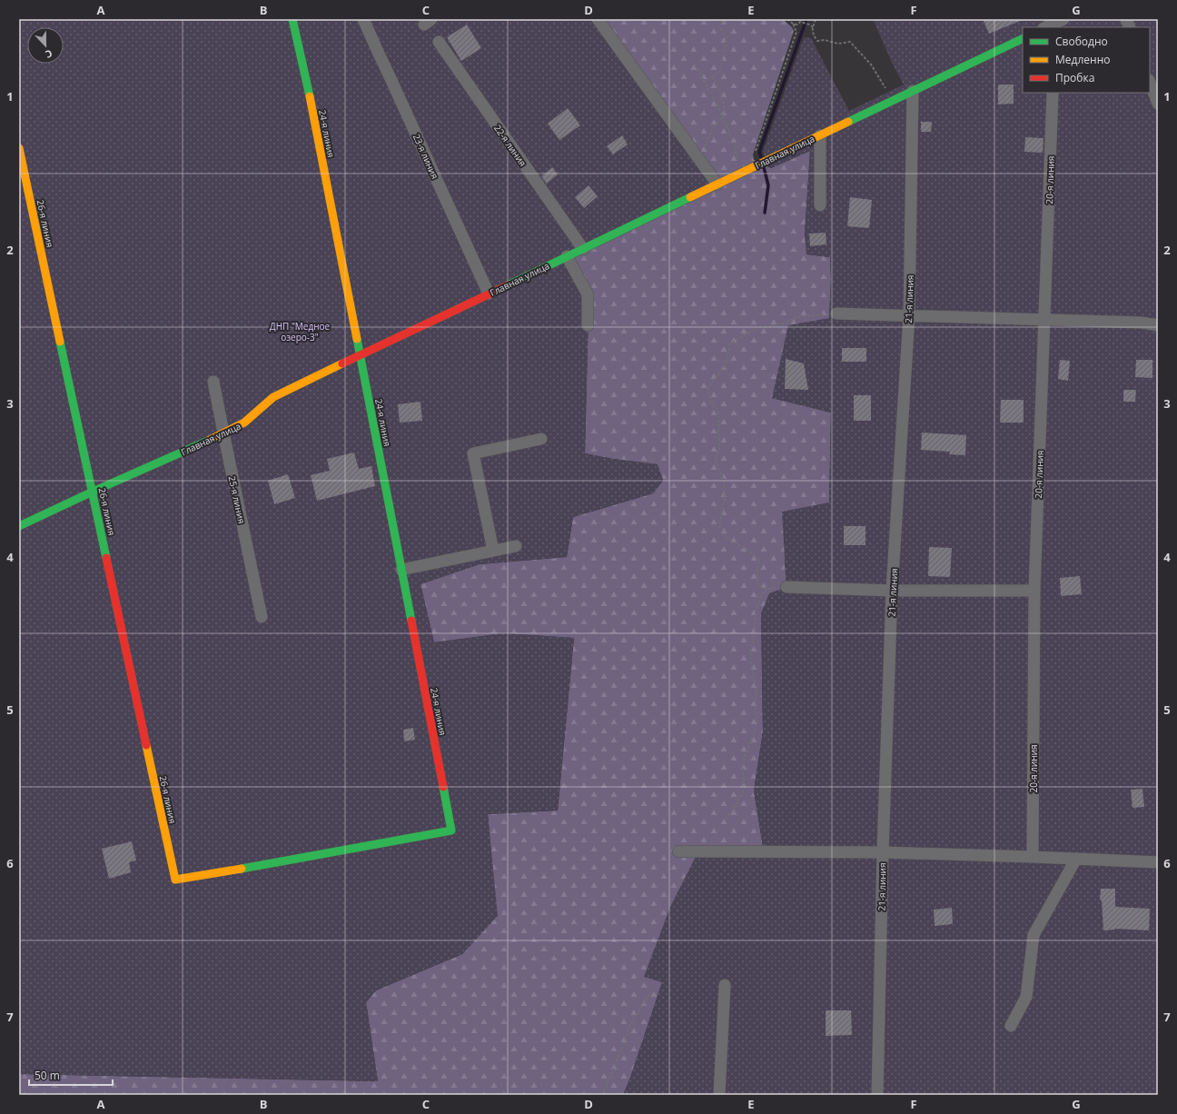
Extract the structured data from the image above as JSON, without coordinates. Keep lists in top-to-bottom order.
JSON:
{
  "streets": {
    "street": [
      "24-я линия",
      "22-я линия",
      "Главная улица",
      "23-я линия",
      "20-я линия",
      "26-я линия",
      "21-я линия",
      "25-я линия"
    ]
  },
  "crossings": [
    ["24-я линия", "Главная улица"],
    ["24-я линия", "26-я линия"],
    ["22-я линия", "Главная улица"],
    ["Главная улица", "23-я линия"],
    ["Главная улица", "26-я линия"],
    ["Главная улица", "21-я линия"],
    ["Главная улица", "25-я линия"]
  ],
  "parks": ["ДНП \"Медное озеро-3\""],
  "legend": ["Свободно", "Медленно", "Пробка"],
  "scale_bar": "50 m",
  "north": "bottom",
  "grid": {
    "columns": [
      "A",
      "B",
      "C",
      "D",
      "E",
      "F",
      "G"
    ],
    "rows": [
      "1",
      "2",
      "3",
      "4",
      "5",
      "6",
      "7"
    ]
  }
}
